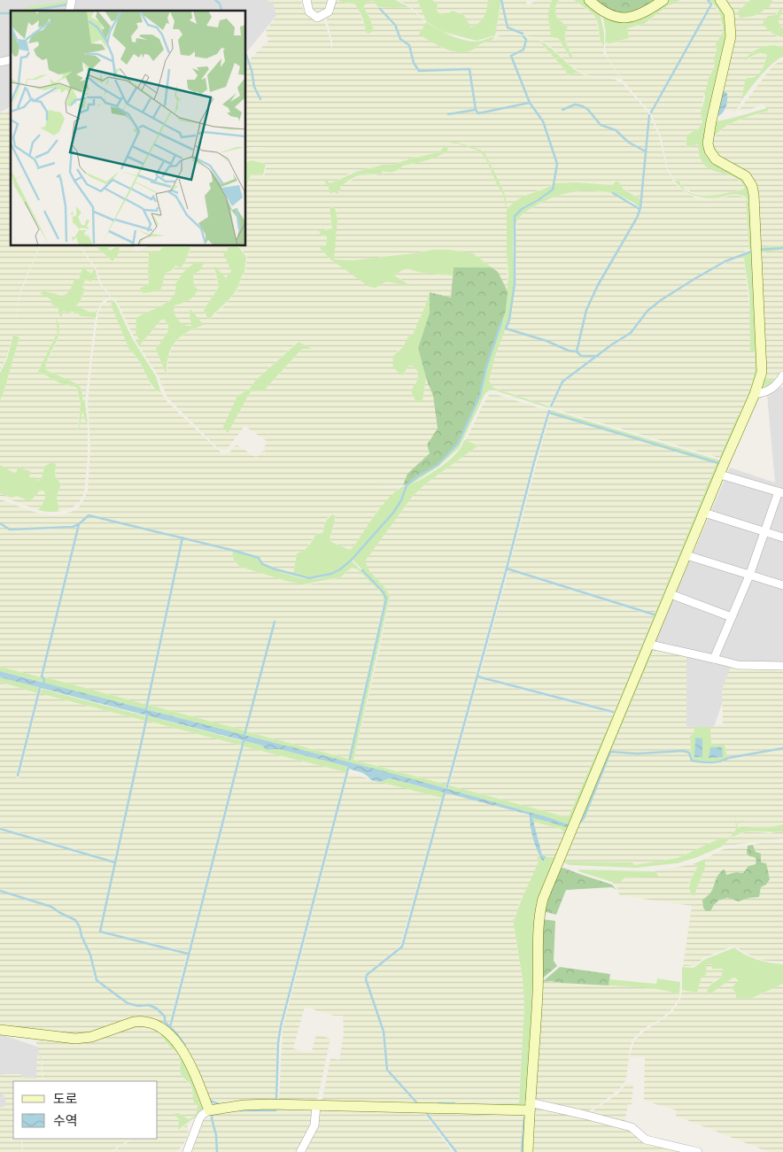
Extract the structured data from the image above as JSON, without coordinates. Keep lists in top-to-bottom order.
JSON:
{
  "legend": ["도로", "수역"]
}
